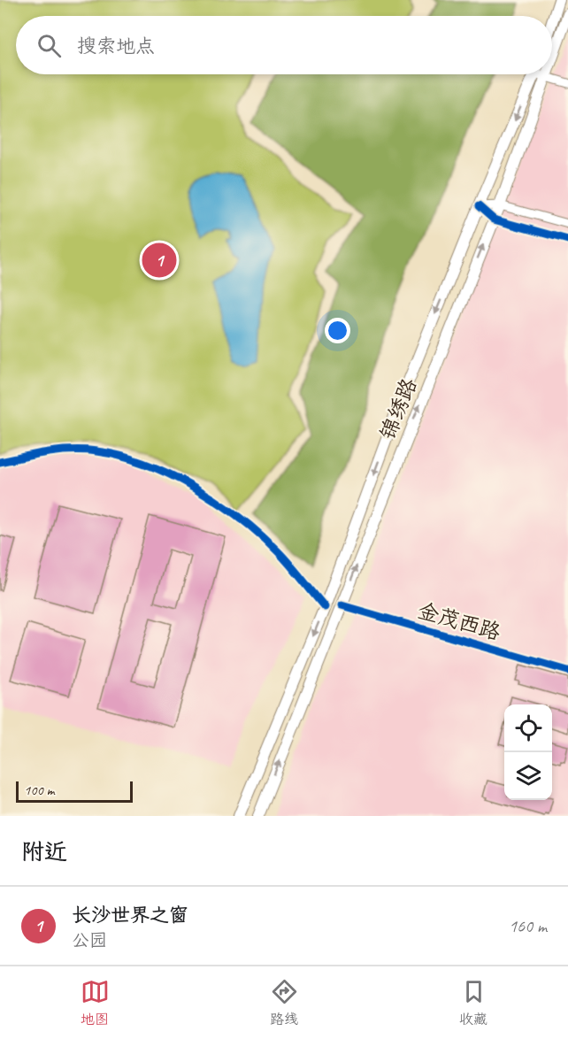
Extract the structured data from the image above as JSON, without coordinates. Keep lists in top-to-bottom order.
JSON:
{
  "streets": {
    "main road": ["锦绣路"],
    "street": ["金茂西路"]
  },
  "crossings": [
    ["锦绣路", "金茂西路"]
  ],
  "scale_bar": "100 m",
  "page": {
    "search": "搜索地点",
    "pins": "1",
    "scale": "100 m",
    "heading": "附近",
    "list": [
      {
        "mark": "1",
        "name": "长沙世界之窗",
        "note": "公园",
        "value": "160 m"
      }
    ],
    "nav": ["地图", "路线", "收藏"]
  }
}
